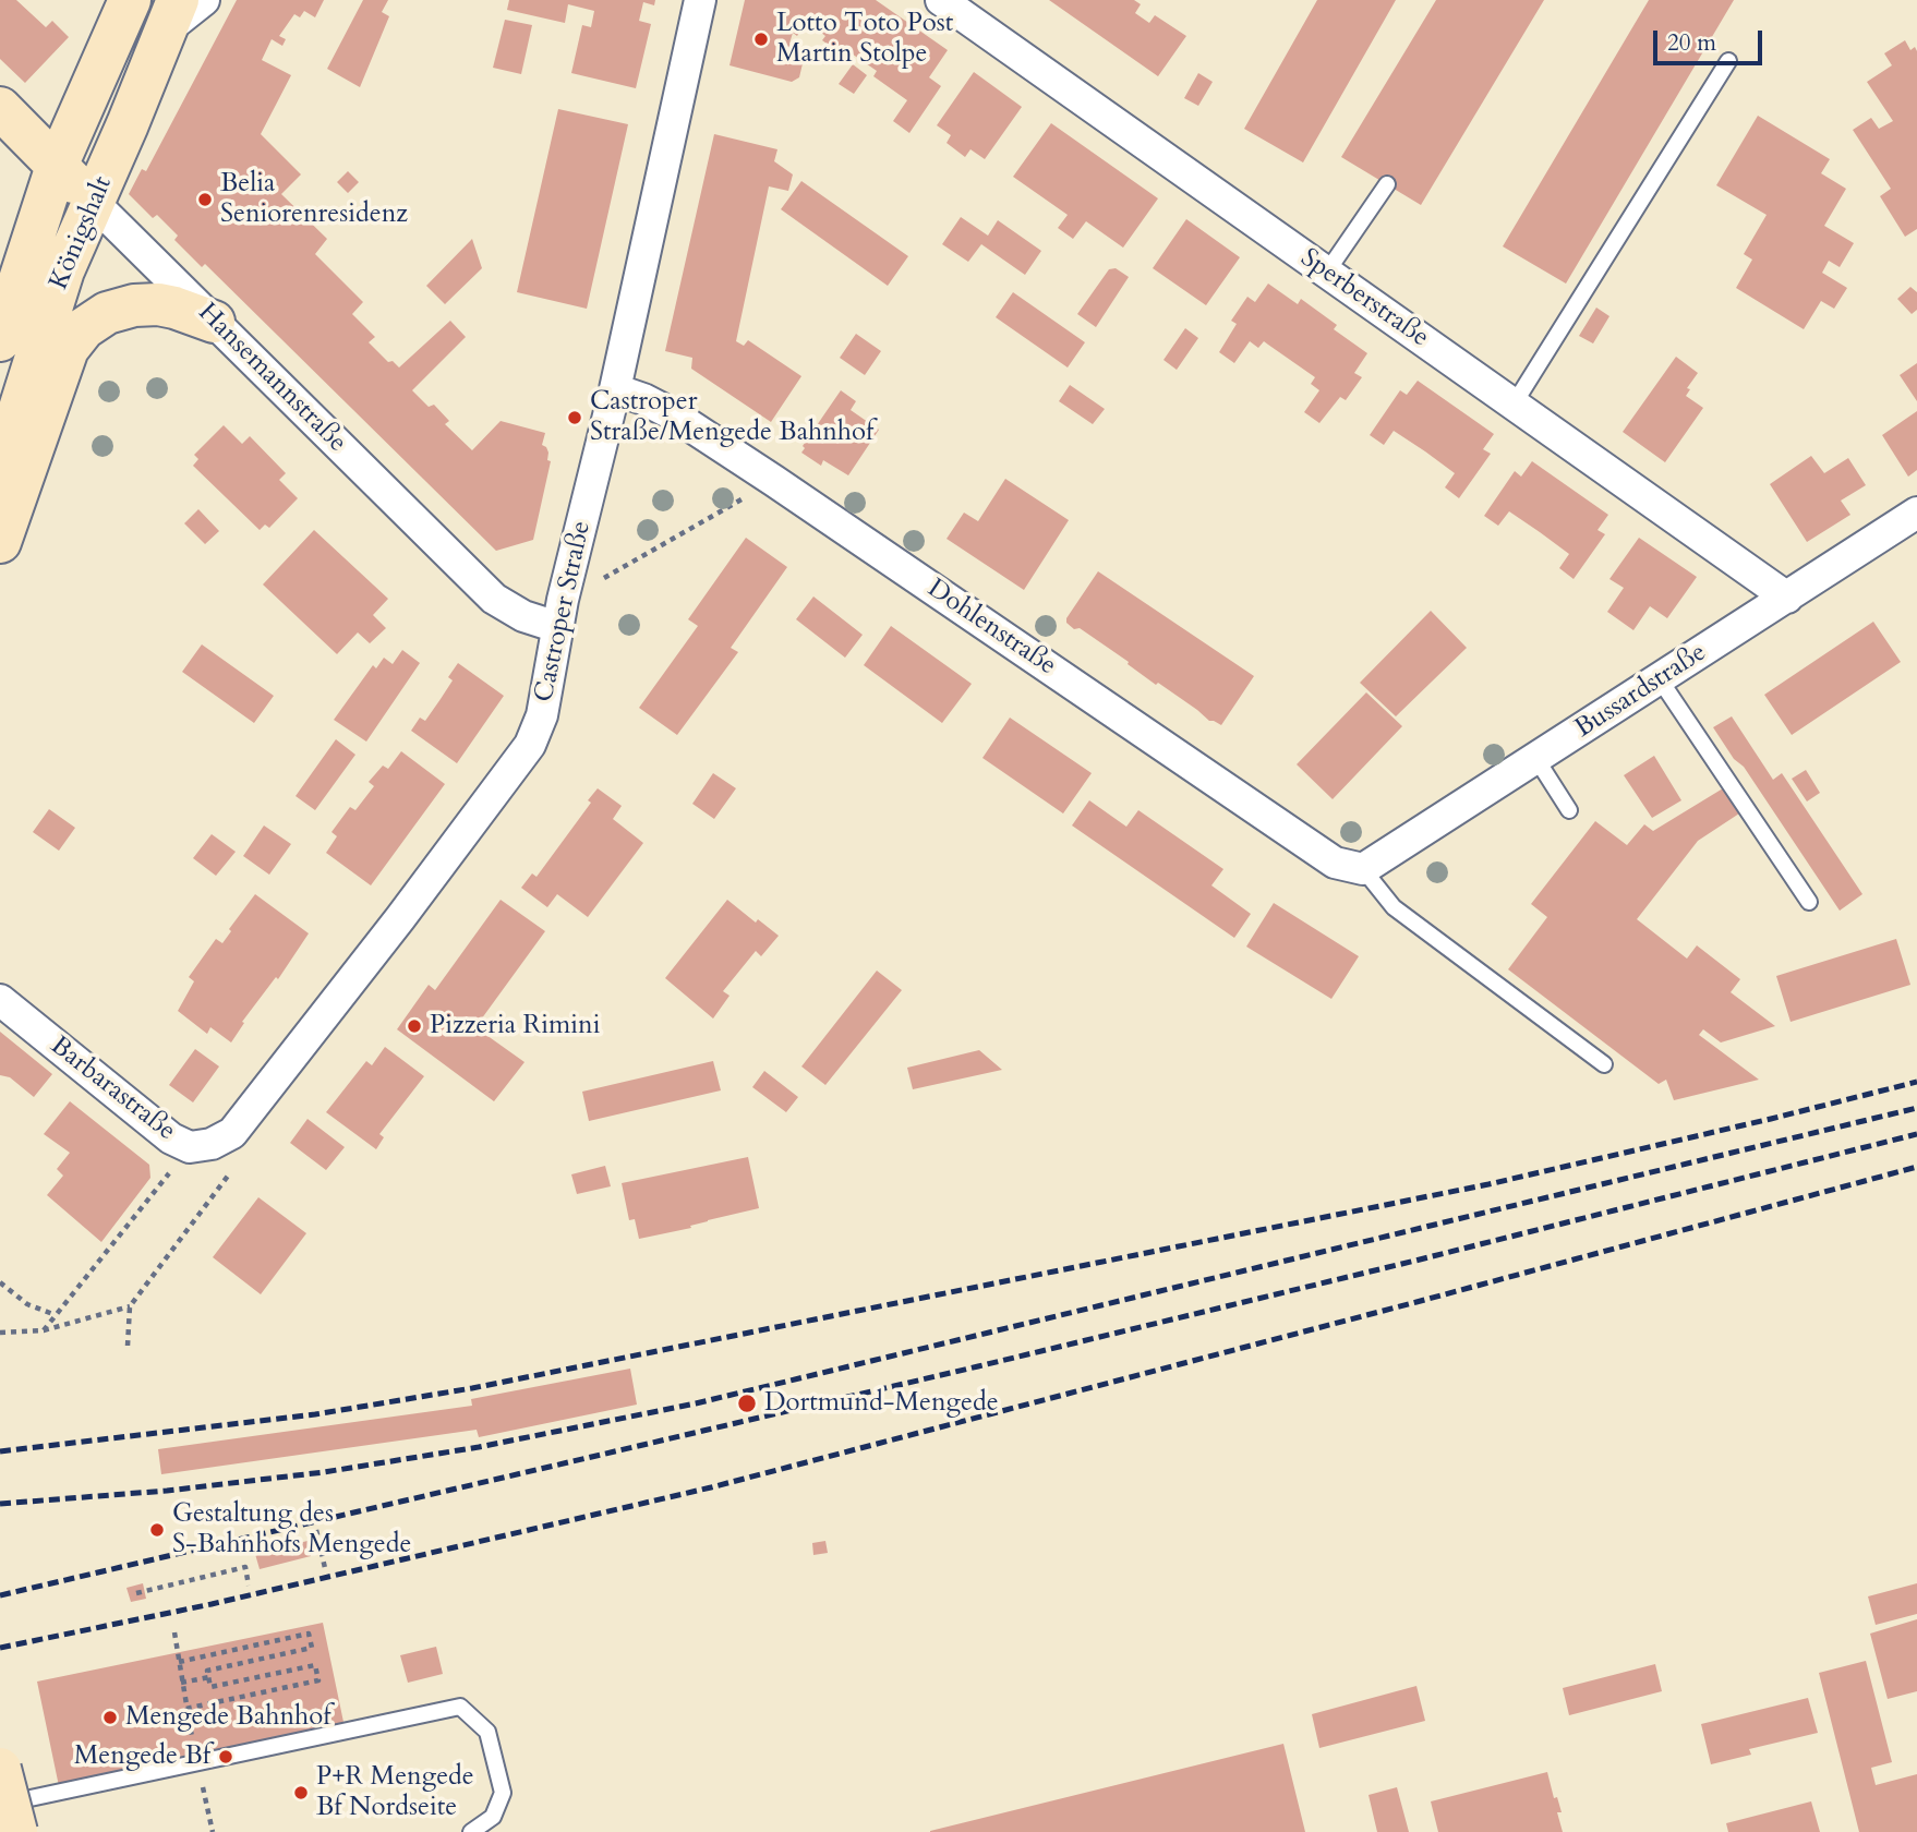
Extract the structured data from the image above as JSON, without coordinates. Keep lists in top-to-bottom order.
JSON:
{
  "streets": {
    "main road": ["Königshalt", "Hansemannstraße"],
    "street": [
      "Sperberstraße",
      "Castroper Straße",
      "Dohlenstraße",
      "Bussardstraße",
      "Barbarastraße"
    ]
  },
  "crossings": [
    ["Königshalt", "Hansemannstraße"],
    ["Sperberstraße", "Bussardstraße"],
    ["Hansemannstraße", "Castroper Straße"],
    ["Castroper Straße", "Dohlenstraße"],
    ["Castroper Straße", "Barbarastraße"],
    ["Dohlenstraße", "Bussardstraße"]
  ],
  "places": [
    "Lotto Toto Post Martin Stolpe",
    "Belia Seniorenresidenz",
    "Castroper Straße/Mengede Bahnhof",
    "Pizzeria Rimini",
    "Dortmund-Mengede",
    "Gestaltung des S-Bahnhofs Mengede",
    "Mengede Bahnhof",
    "Mengede Bf",
    "P+R Mengede Bf Nordseite"
  ],
  "scale_bar": "20 m"
}
